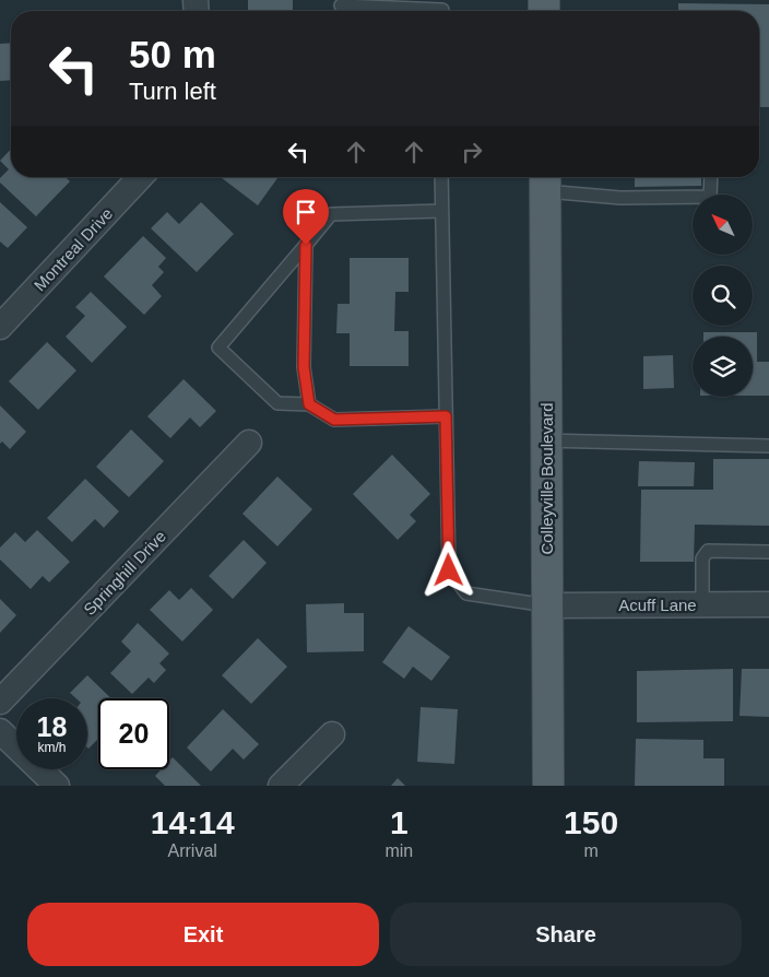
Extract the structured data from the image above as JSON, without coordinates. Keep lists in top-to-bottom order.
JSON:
{
  "streets": {
    "main road": ["Colleyville Boulevard"],
    "street": ["Montreal Drive", "Springhill Drive", "Acuff Lane"]
  },
  "crossings": [
    ["Colleyville Boulevard", "Acuff Lane"]
  ],
  "north": "top left",
  "page": {
    "turn": ["50 m", "Turn left"],
    "speed": "18 km/h",
    "limit": "20",
    "eta": [
      "14:14",
      "Arrival",
      "1",
      "min",
      "150",
      "m"
    ],
    "buttons": ["Exit", "Share"]
  }
}
